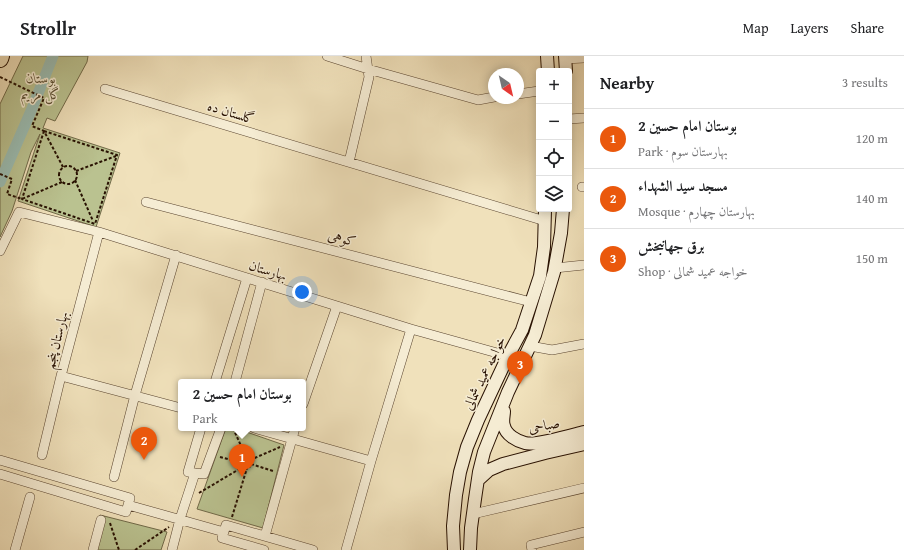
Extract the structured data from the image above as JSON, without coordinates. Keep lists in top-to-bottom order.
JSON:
{
  "streets": {
    "main road": ["خواجه عمید شمالی", "صباحی"],
    "street": [
      "گلستان ده",
      "کوهی",
      "بهارستان",
      "بهارستان پنجم"
    ]
  },
  "crossings": [
    ["گلستان ده", "خواجه عمید شمالی"],
    ["کوهی", "خواجه عمید شمالی"],
    ["بهارستان", "بهارستان پنجم"],
    ["بهارستان", "خواجه عمید شمالی"]
  ],
  "parks": ["بوستان گل مریم"],
  "north": "bottom right",
  "page": {
    "header": "Strollr",
    "nav": ["Map", "Layers", "Share"],
    "heading": ["Nearby", "3 results"],
    "map_buttons": ["+", "−"],
    "list": [
      {
        "mark": "1",
        "name": "بوستان امام حسین 2",
        "note": "Park · بهارستان سوم",
        "value": "120 m"
      },
      {
        "mark": "2",
        "name": "مسجد سید الشهداء",
        "note": "Mosque · بهارستان چهارم",
        "value": "140 m"
      },
      {
        "mark": "3",
        "name": "برق جهانبخش",
        "note": "Shop · خواجه عمید شمالی",
        "value": "150 m"
      }
    ],
    "pins": ["3", "2", "1"],
    "popup": ["بوستان امام حسین 2", "Park"]
  }
}
